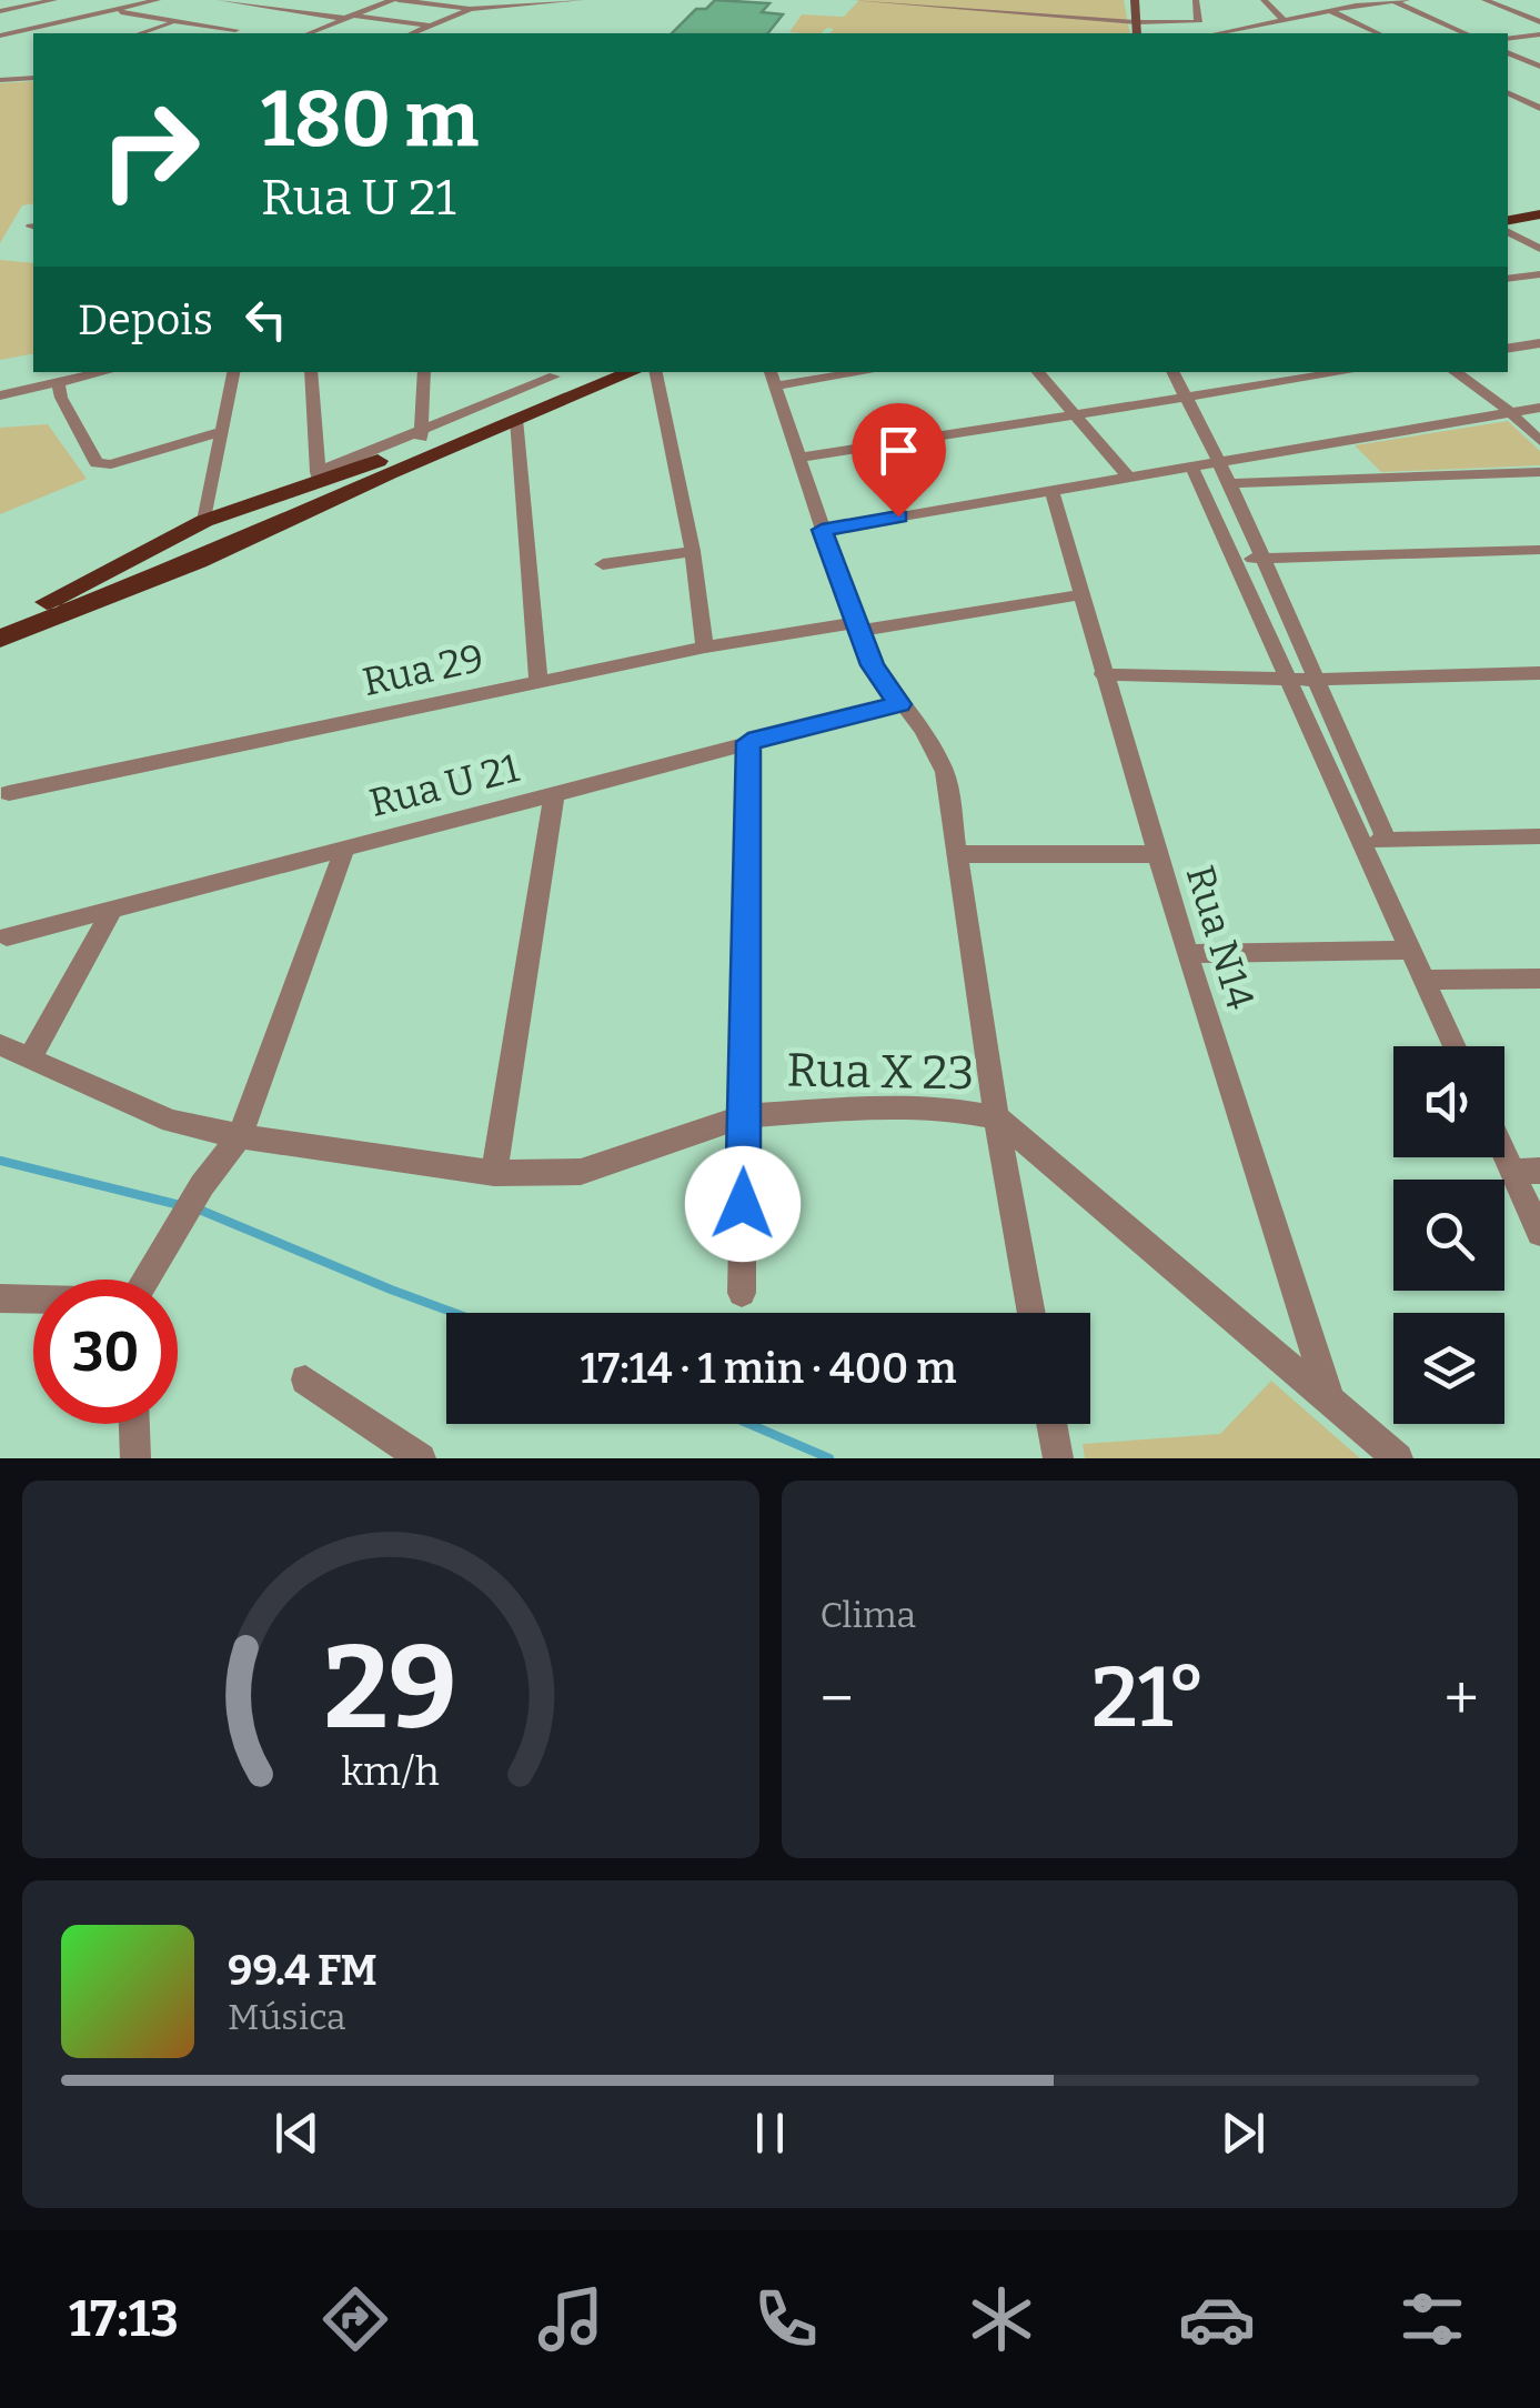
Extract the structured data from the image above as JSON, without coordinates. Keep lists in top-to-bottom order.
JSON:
{
  "streets": {
    "street": [
      "Rua 29",
      "Rua U 21",
      "Rua N14",
      "Rua X 23"
    ]
  },
  "crossings": [
    ["Rua 29", "Rua N14"],
    ["Rua N14", "Rua X 23"]
  ],
  "page": {
    "turn": ["180 m", "Rua U 21"],
    "then": "Depois",
    "limit": "30",
    "trip": "17:14 · 1 min · 400 m",
    "tile": "Clima",
    "heat": ["−", "21°", "+"],
    "song": ["99.4 FM", "Música"],
    "tabs": "17:13",
    "gauge": ["29", "km/h"]
  }
}
